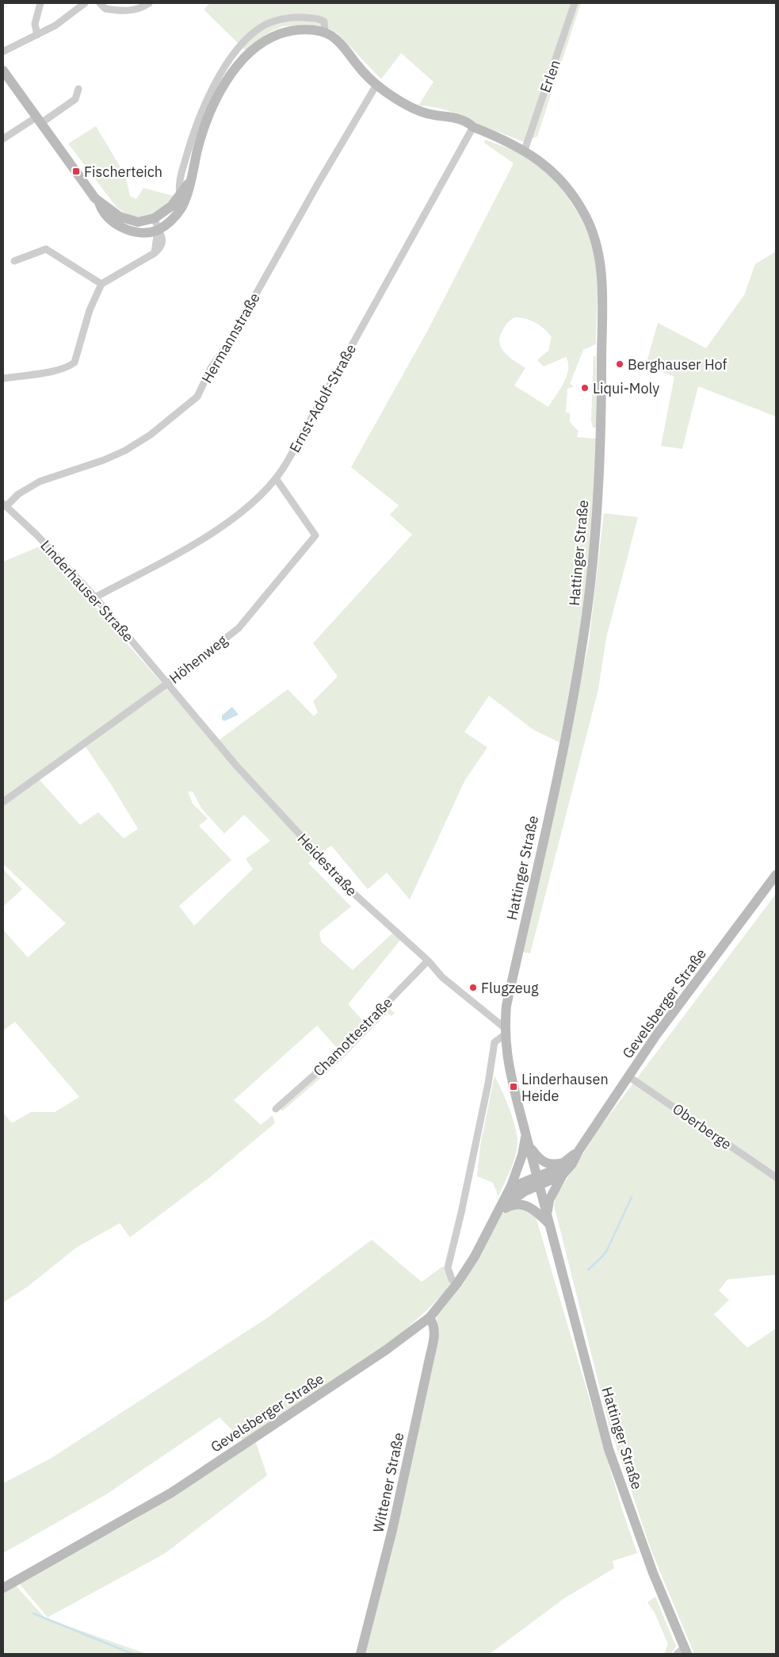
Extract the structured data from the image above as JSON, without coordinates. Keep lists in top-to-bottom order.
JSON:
{
  "streets": {
    "main road": ["Hattinger Straße", "Gevelsberger Straße", "Wittener Straße"],
    "street": [
      "Erlen",
      "Hermannstraße",
      "Ernst-Adolf-Straße",
      "Linderhauser Straße",
      "Höhenweg",
      "Heidestraße",
      "Chamottestraße",
      "Oberberge"
    ]
  },
  "crossings": [
    ["Erlen", "Hattinger Straße"],
    ["Hermannstraße", "Hattinger Straße"],
    ["Hermannstraße", "Linderhauser Straße"],
    ["Ernst-Adolf-Straße", "Hattinger Straße"],
    ["Ernst-Adolf-Straße", "Linderhauser Straße"],
    ["Ernst-Adolf-Straße", "Höhenweg"],
    ["Hattinger Straße", "Heidestraße"],
    ["Hattinger Straße", "Gevelsberger Straße"],
    ["Linderhauser Straße", "Höhenweg"],
    ["Linderhauser Straße", "Heidestraße"],
    ["Höhenweg", "Heidestraße"],
    ["Heidestraße", "Chamottestraße"],
    ["Gevelsberger Straße", "Oberberge"],
    ["Gevelsberger Straße", "Wittener Straße"]
  ],
  "places": {
    "transit": ["Fischerteich", "Linderhausen Heide"],
    "other": ["Berghauser Hof", "Liqui-Moly", "Flugzeug"]
  }
}
